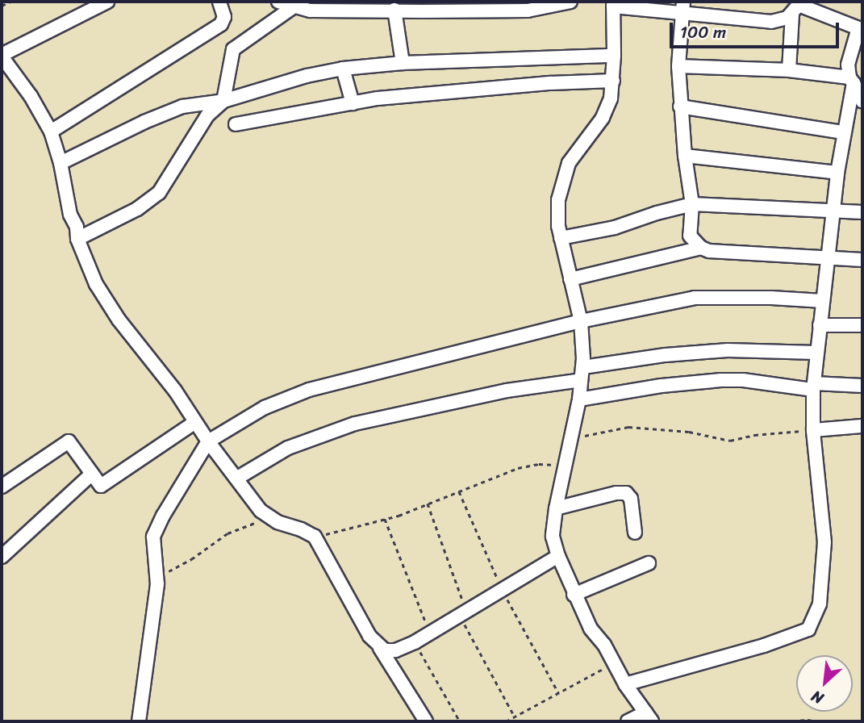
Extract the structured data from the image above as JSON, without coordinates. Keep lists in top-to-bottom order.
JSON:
{
  "scale_bar": "100 m",
  "north": "bottom left"
}
